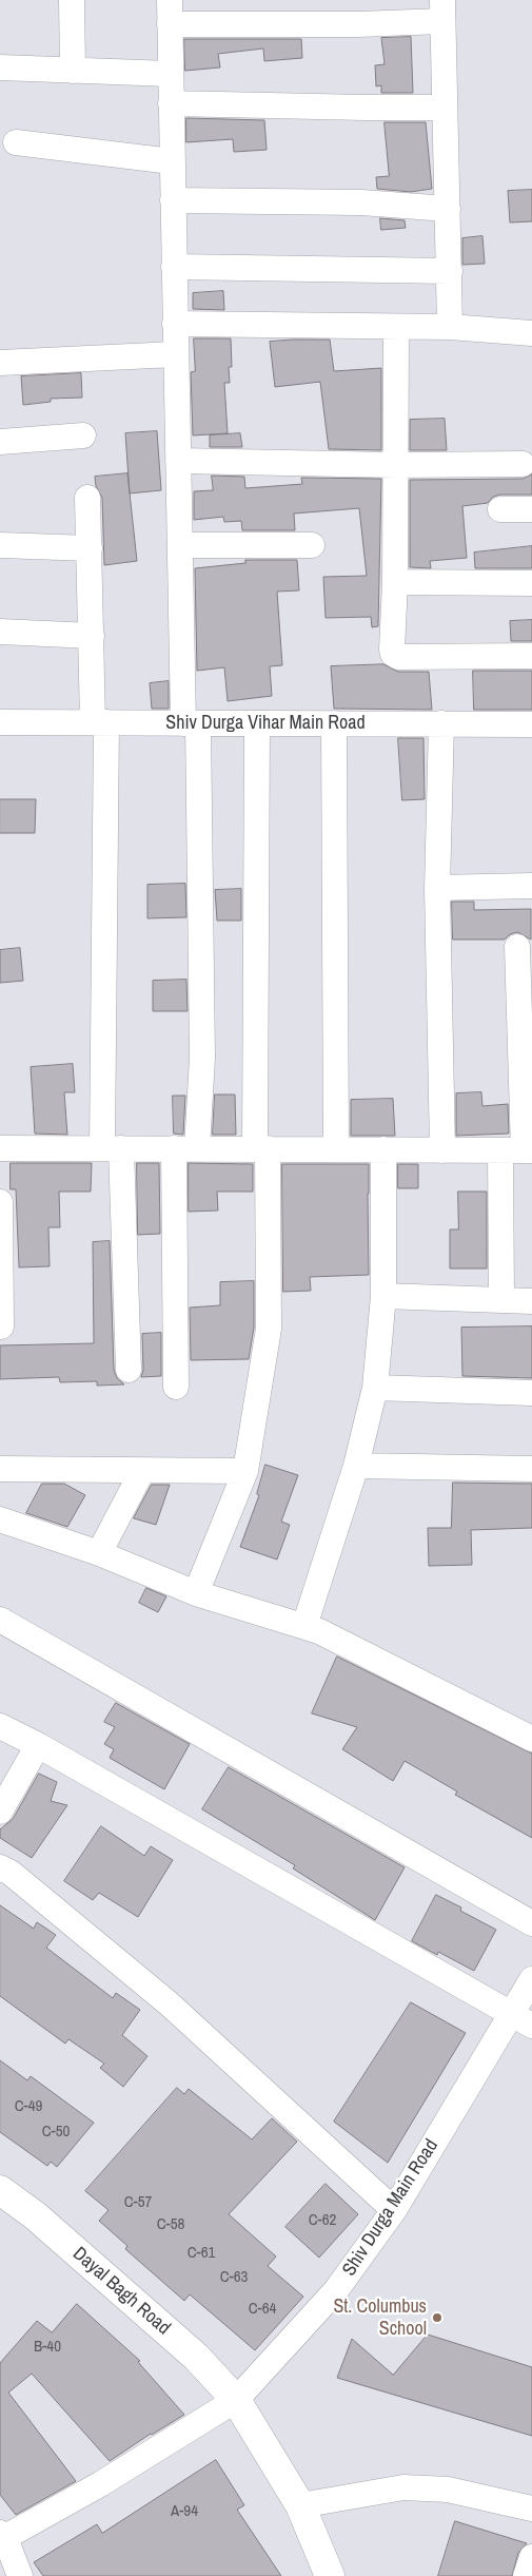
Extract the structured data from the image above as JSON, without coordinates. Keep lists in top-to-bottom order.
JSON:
{
  "streets": {
    "street": ["Shiv Durga Vihar Main Road", "Shiv Durga Main Road", "Dayal Bagh Road"]
  },
  "crossings": [
    ["Shiv Durga Main Road", "Dayal Bagh Road"]
  ],
  "places": ["St. Columbus School"],
  "house_numbers": [
    "C-49",
    "C-50",
    "C-57",
    "C-62",
    "C-58",
    "C-61",
    "C-63",
    "C-64",
    "B-40",
    "A-94"
  ]
}
